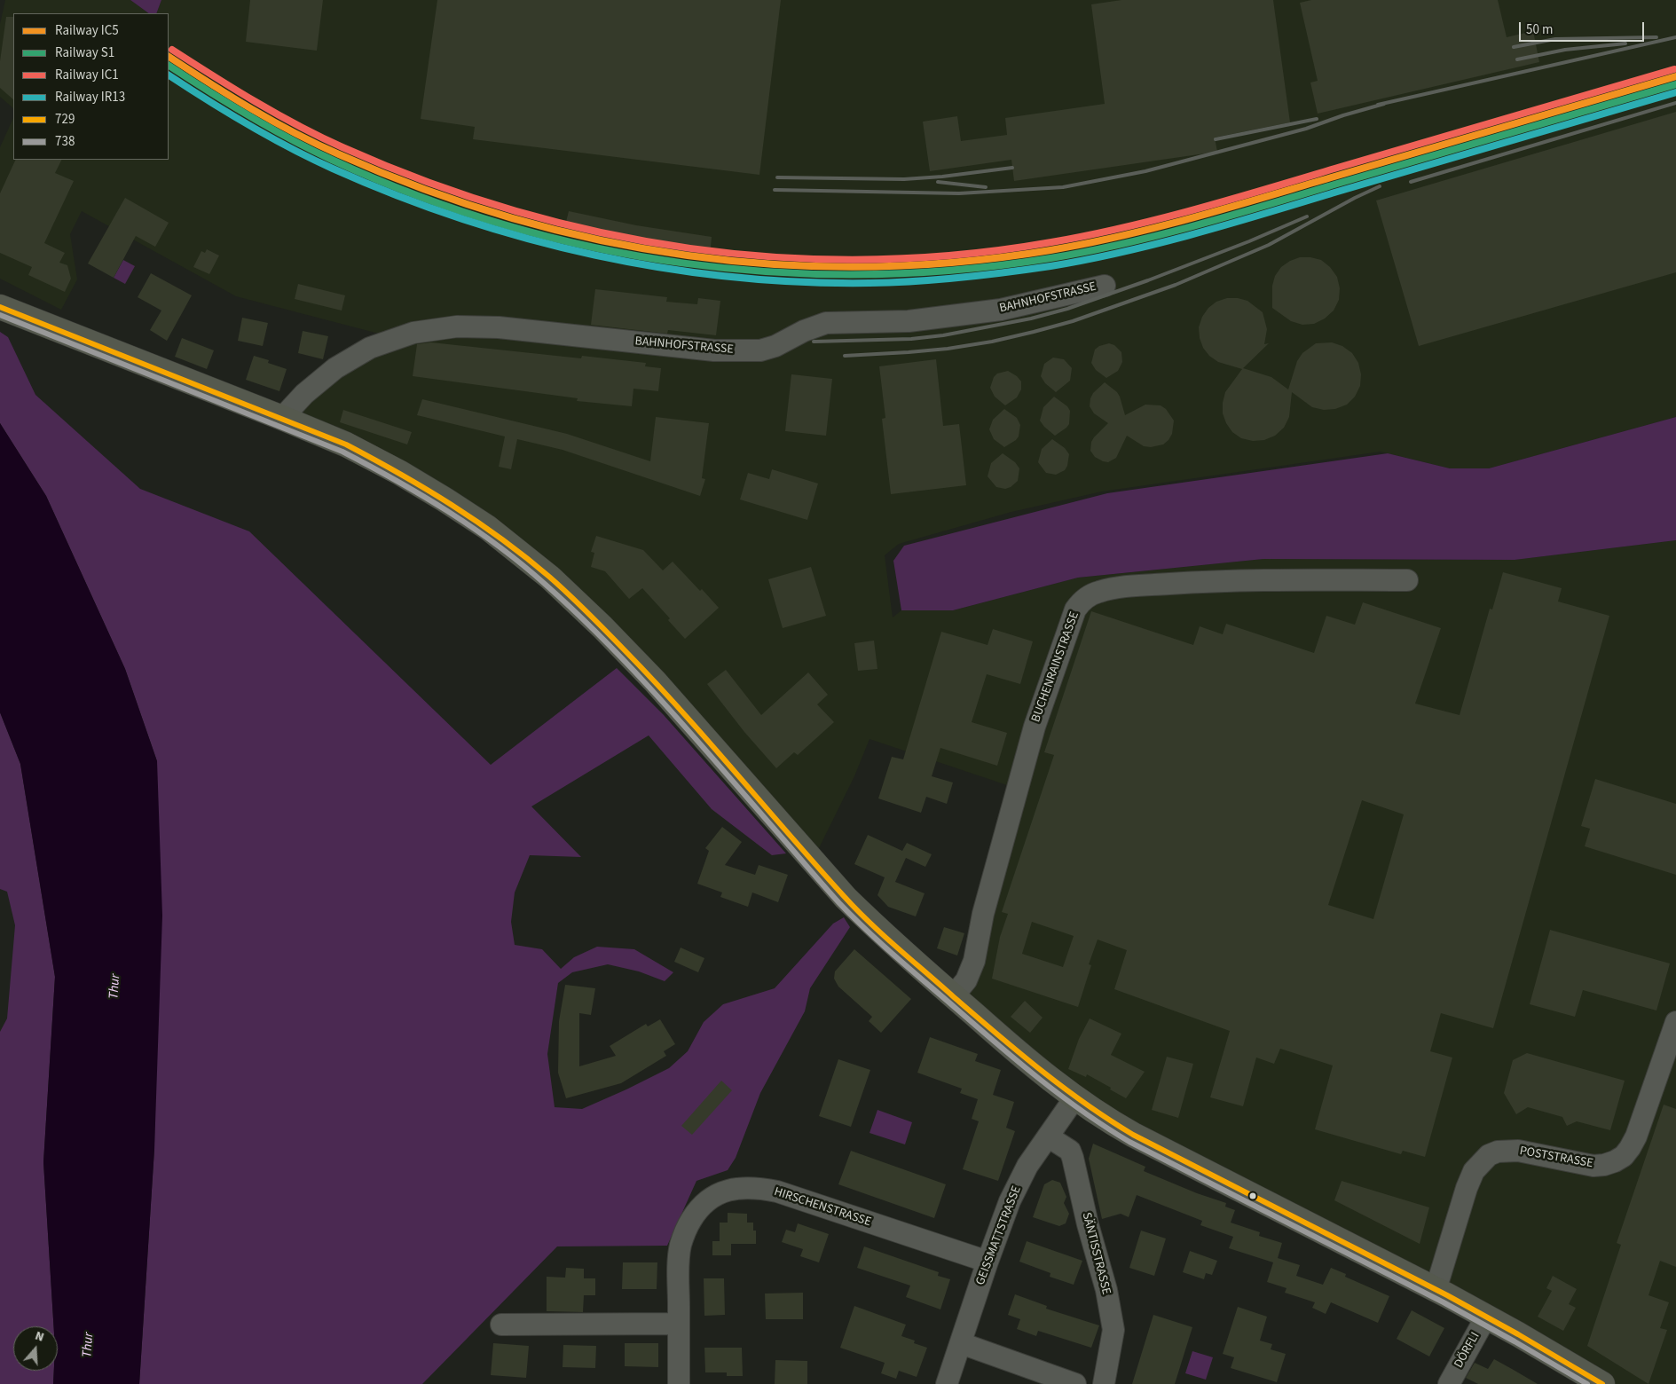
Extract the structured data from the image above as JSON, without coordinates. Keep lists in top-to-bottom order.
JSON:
{
  "streets": {
    "street": [
      "BAHNHOFSTRASSE",
      "BUCHENRAINSTRASSE",
      "POSTSTRASSE",
      "HIRSCHENSTRASSE",
      "GEISSMATTSTRASSE",
      "SÄNTISSTRASSE",
      "DÖRFLI"
    ]
  },
  "crossings": [
    ["HIRSCHENSTRASSE", "GEISSMATTSTRASSE"],
    ["GEISSMATTSTRASSE", "SÄNTISSTRASSE"]
  ],
  "water": ["Thur"],
  "lines": [
    "rail line IC1",
    "rail line IC5",
    "rail line S1",
    "rail line IR13",
    "transit line 729",
    "transit line 738"
  ],
  "legend": [
    "Railway IC5",
    "Railway S1",
    "Railway IC1",
    "Railway IR13",
    "729",
    "738"
  ],
  "scale_bar": "50 m",
  "north": "top"
}
